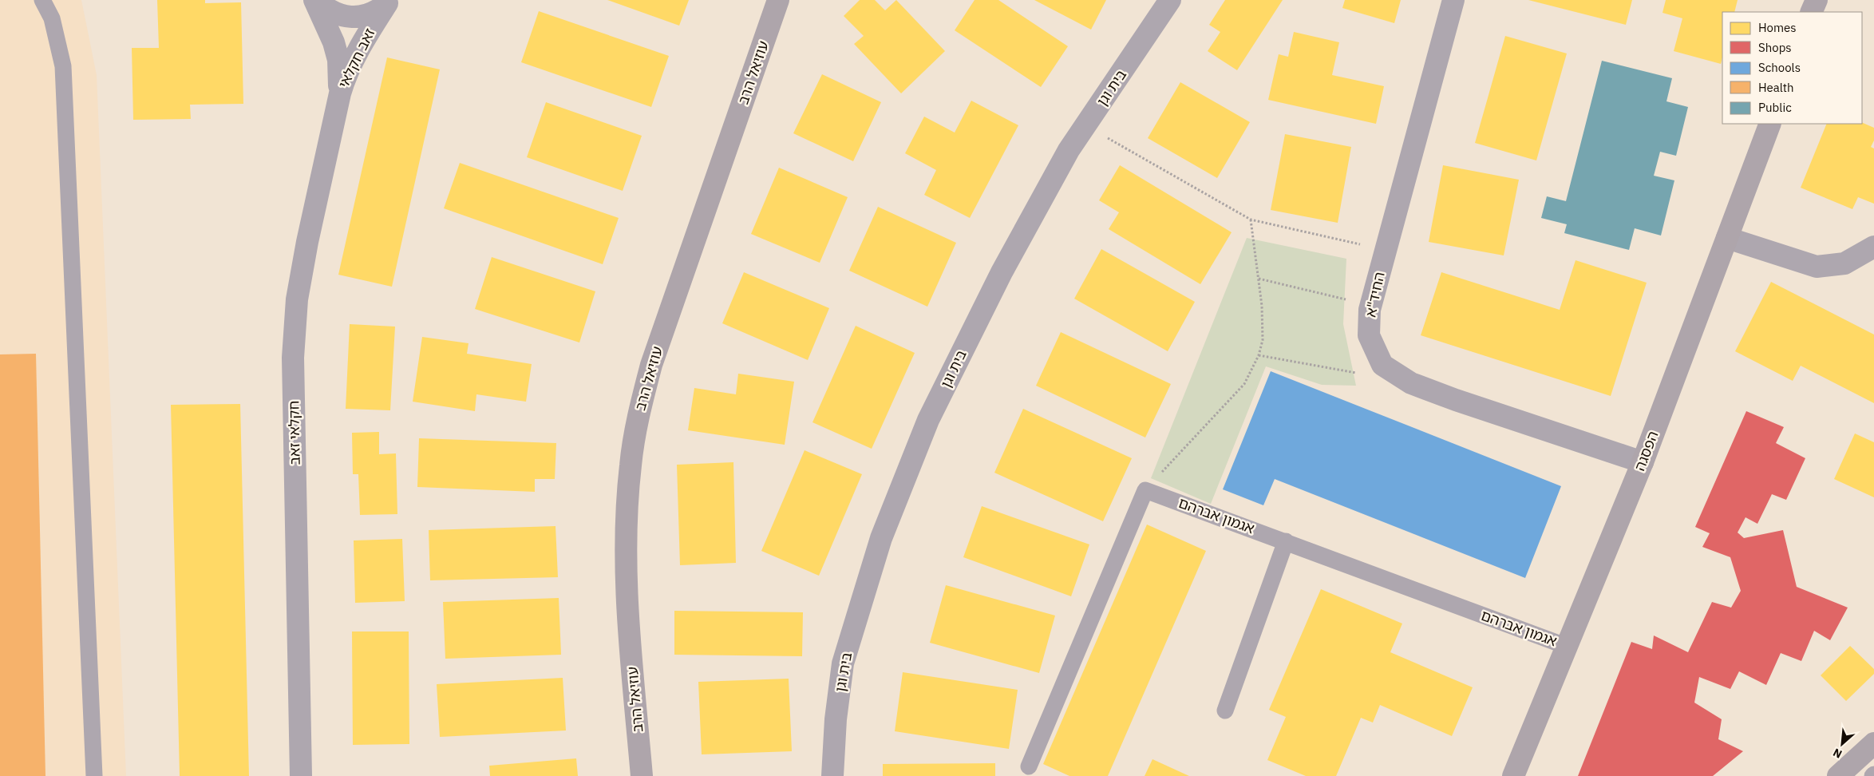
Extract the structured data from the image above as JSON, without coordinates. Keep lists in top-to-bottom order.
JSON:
{
  "streets": {
    "street": [
      "זאב חקלאי",
      "עוזיאל הרב",
      "בית וגן",
      "החיד\"א",
      "חקלאי זאב",
      "הפסגה"
    ],
    "lane": ["אגמון אברהם"]
  },
  "crossings": [
    ["זאב חקלאי", "חקלאי זאב"],
    ["החיד\"א", "הפסגה"],
    ["הפסגה", "אגמון אברהם"]
  ],
  "legend": [
    "Homes",
    "Shops",
    "Schools",
    "Health",
    "Public"
  ],
  "north": "bottom left"
}
